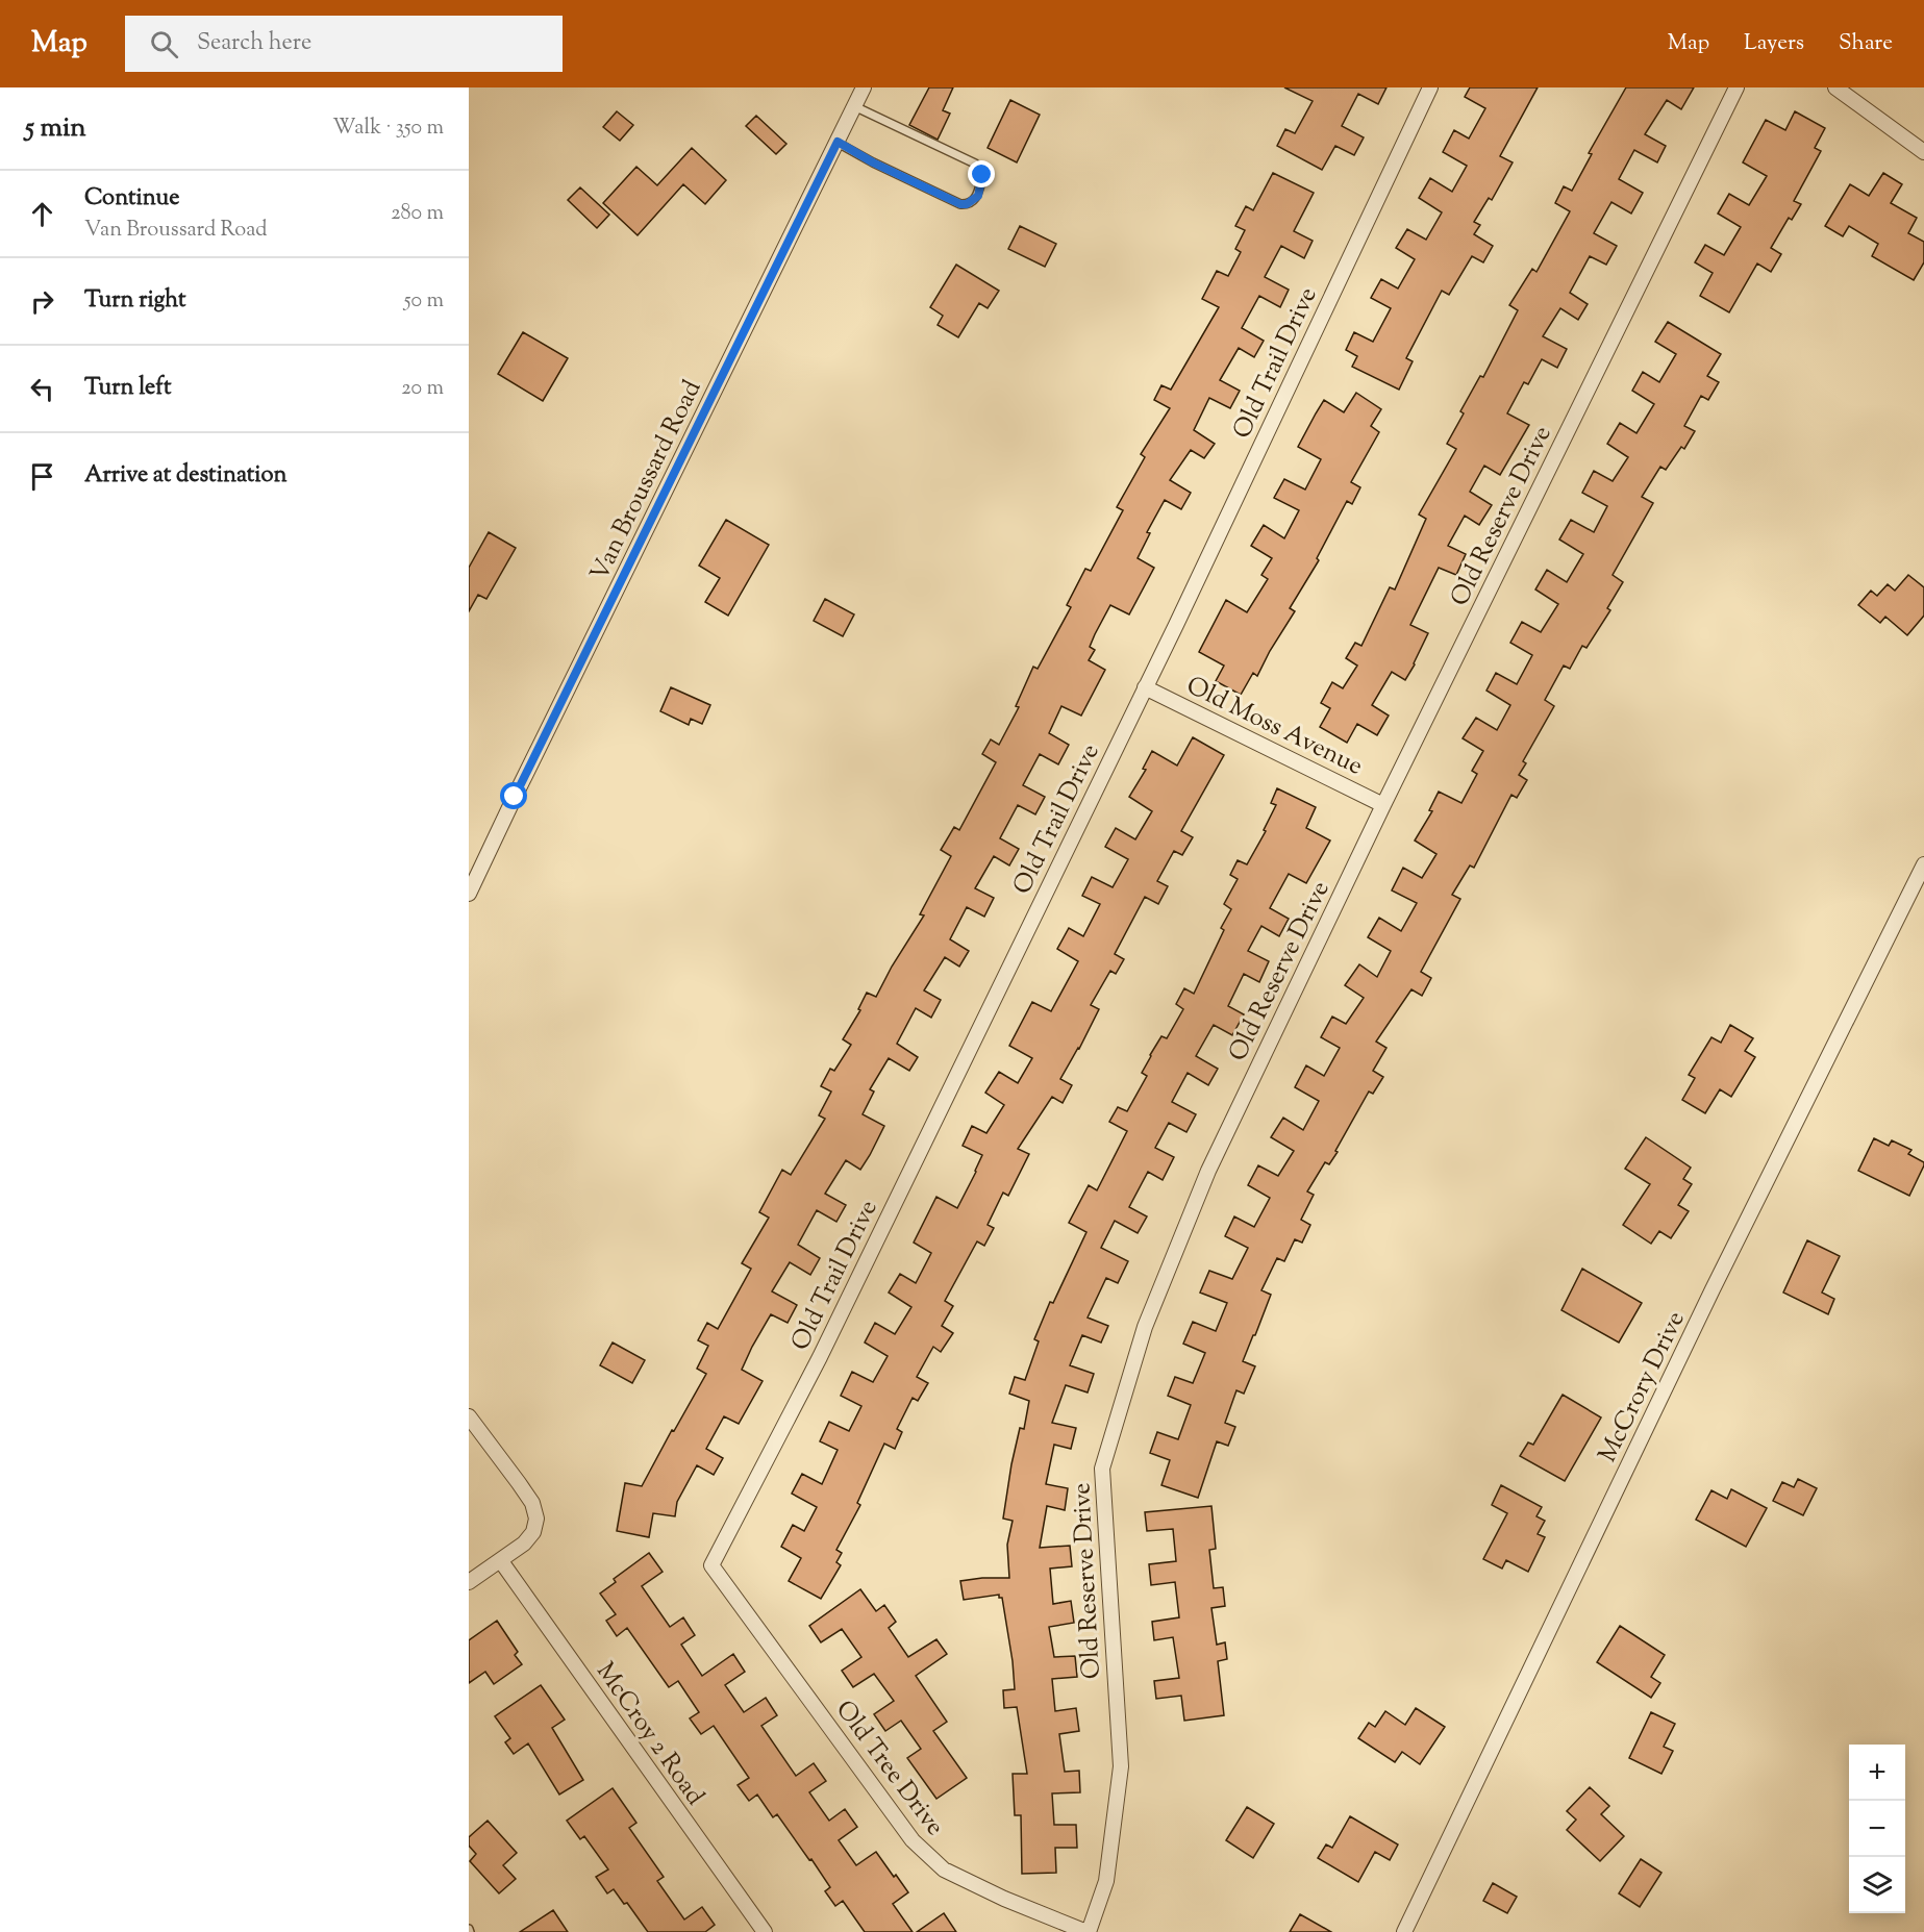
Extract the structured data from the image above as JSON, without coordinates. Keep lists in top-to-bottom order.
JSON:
{
  "streets": {
    "street": [
      "Old Trail Drive",
      "Van Broussard Road",
      "Old Reserve Drive",
      "Old Moss Avenue",
      "McCrory Drive",
      "McCroy 2 Road",
      "Old Tree Drive"
    ]
  },
  "crossings": [
    ["Old Trail Drive", "Old Moss Avenue"],
    ["Old Trail Drive", "Old Tree Drive"],
    ["Old Reserve Drive", "Old Moss Avenue"],
    ["Old Reserve Drive", "Old Tree Drive"]
  ],
  "page": {
    "header": "Map",
    "search": "Search here",
    "nav": ["Map", "Layers", "Share"],
    "heading": ["5 min", "Walk · 350 m"],
    "list": [
      ["Continue", "Van Broussard Road", "280 m"],
      ["Turn right", "50 m"],
      ["Turn left", "20 m"],
      "Arrive at destination"
    ],
    "map_buttons": ["+", "−"]
  }
}
